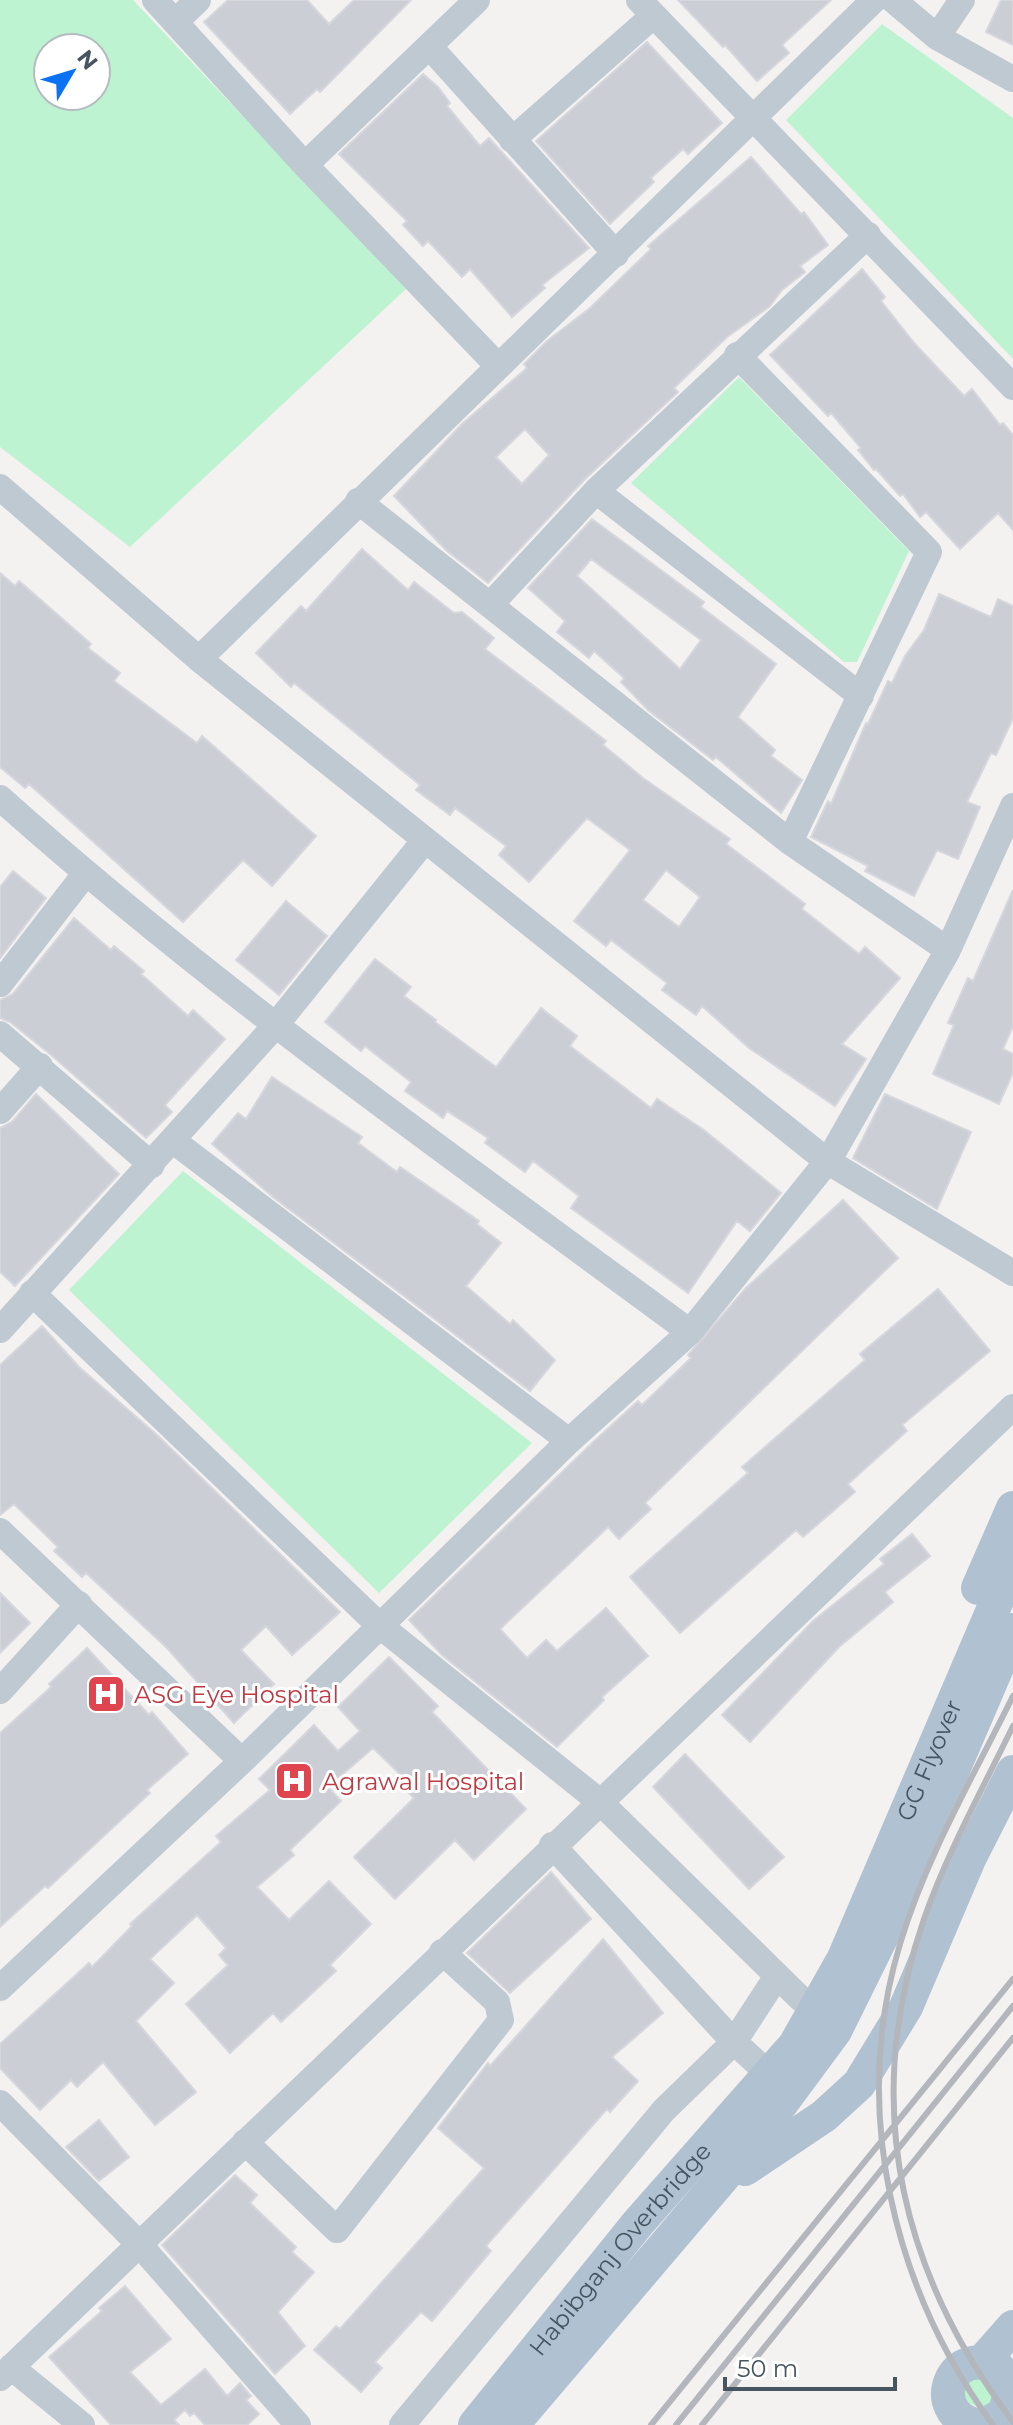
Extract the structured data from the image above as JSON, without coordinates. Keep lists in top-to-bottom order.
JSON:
{
  "streets": {
    "main road": ["GG Flyover", "Habibganj Overbridge"]
  },
  "crossings": [
    ["GG Flyover", "Habibganj Overbridge"]
  ],
  "places": {
    "hospital": ["ASG Eye Hospital", "Agrawal Hospital"]
  },
  "scale_bar": "50 m",
  "north": "top right"
}
